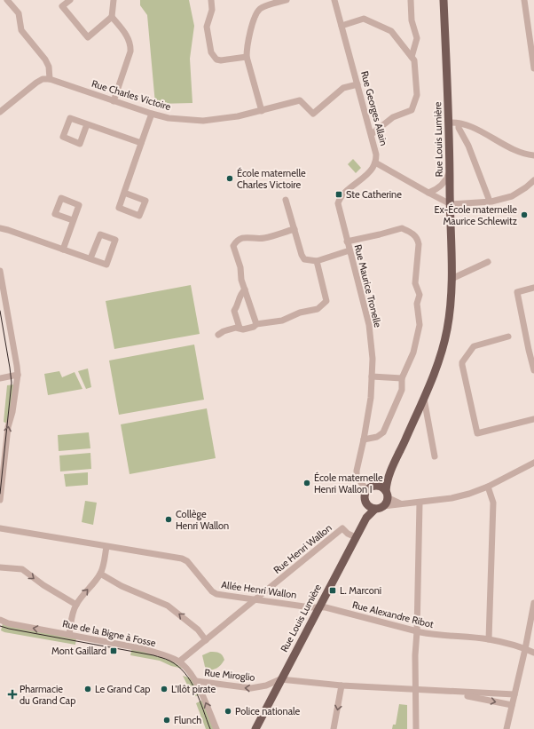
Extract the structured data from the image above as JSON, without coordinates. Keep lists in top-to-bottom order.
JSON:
{
  "streets": {
    "main road": ["Rue Louis Lumière"],
    "street": [
      "Rue Charles Victoire",
      "Rue Georges Allain",
      "Rue Maurice Tronelle",
      "Rue Henri Wallon",
      "Allée Henri Wallon",
      "Rue Alexandre Ribot",
      "Rue de la Bigne à Fosse",
      "Rue Miroglio"
    ]
  },
  "crossings": [
    ["Rue Charles Victoire", "Rue Georges Allain"],
    ["Rue Georges Allain", "Rue Maurice Tronelle"],
    ["Rue Louis Lumière", "Rue Maurice Tronelle"],
    ["Rue Louis Lumière", "Rue Henri Wallon"],
    ["Rue Louis Lumière", "Allée Henri Wallon"],
    ["Rue Louis Lumière", "Rue Alexandre Ribot"],
    ["Rue Louis Lumière", "Rue Miroglio"],
    ["Rue Henri Wallon", "Allée Henri Wallon"],
    ["Rue Henri Wallon", "Rue de la Bigne à Fosse"],
    ["Allée Henri Wallon", "Rue Alexandre Ribot"],
    ["Rue de la Bigne à Fosse", "Rue Miroglio"]
  ],
  "one_way": ["Rue Miroglio"],
  "places": {
    "other": [
      "École maternelle Charles Victoire",
      "Ex-École maternelle Maurice Schlewitz",
      "École maternelle Henri Wallon I",
      "Collège Henri Wallon",
      "Le Grand Cap",
      "L'Ilôt pirate",
      "Police nationale",
      "Flunch"
    ],
    "transit": ["Ste Catherine", "L. Marconi", "Mont Gaillard"],
    "health": ["Pharmacie du Grand Cap"]
  }
}
